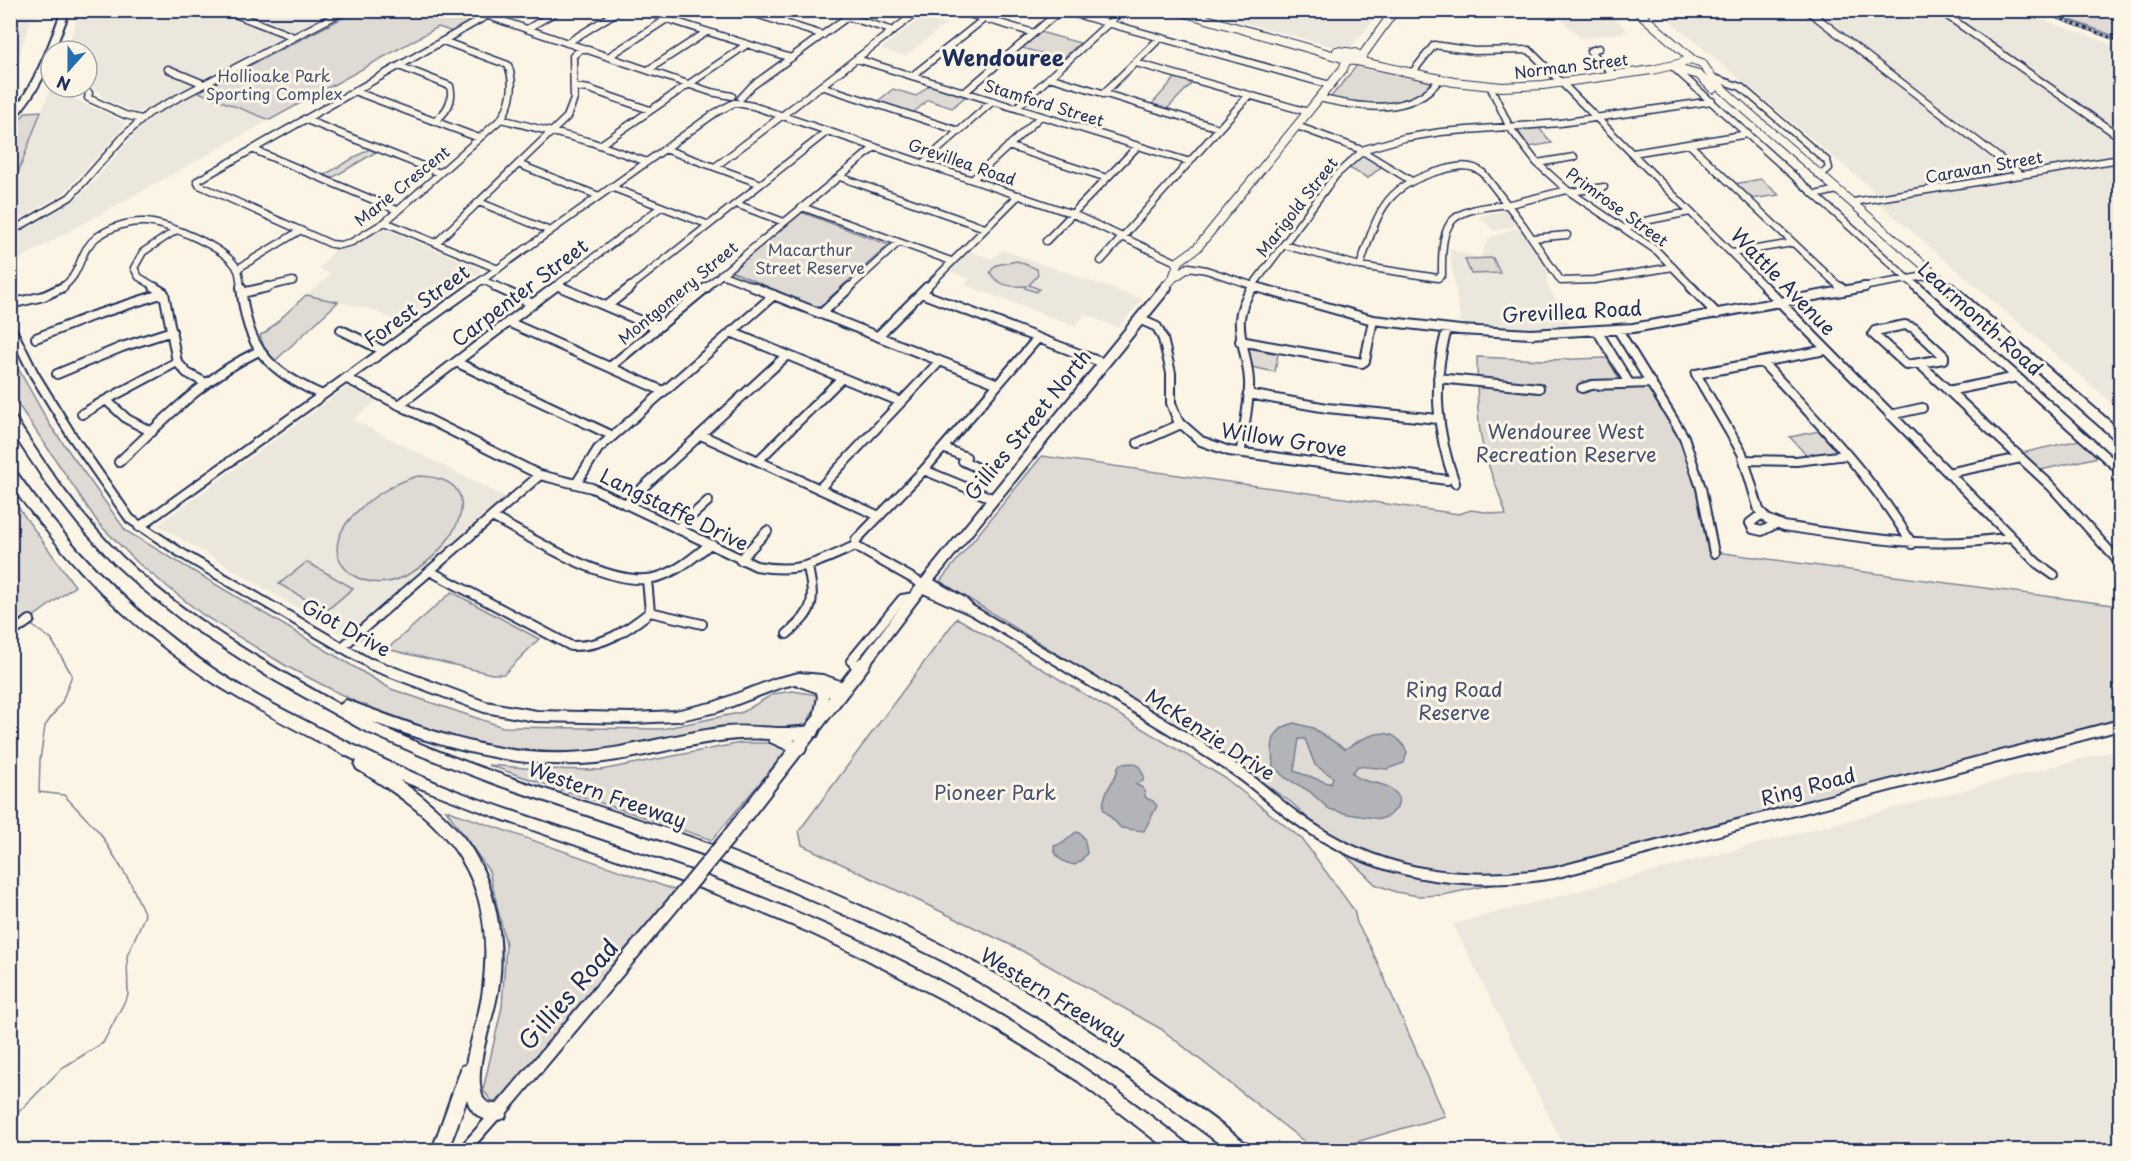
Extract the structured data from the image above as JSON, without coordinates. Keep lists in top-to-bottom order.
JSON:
{
  "streets": {
    "highway": ["Western Freeway"],
    "main road": [
      "Norman Street",
      "Learmonth Road",
      "Gillies Street North",
      "Gillies Road"
    ],
    "street": [
      "Stamford Street",
      "Grevillea Road",
      "Caravan Street",
      "Marie Crescent",
      "Marigold Street",
      "Primrose Street",
      "Wattle Avenue",
      "Carpenter Street",
      "Montgomery Street",
      "Forest Street",
      "Willow Grove",
      "Langstaffe Drive",
      "Giot Drive",
      "McKenzie Drive",
      "Ring Road"
    ]
  },
  "crossings": [
    ["Norman Street", "Primrose Street"],
    ["Norman Street", "Wattle Avenue"],
    ["Norman Street", "Learmonth Road"],
    ["Grevillea Road", "Marigold Street"],
    ["Grevillea Road", "Primrose Street"],
    ["Grevillea Road", "Wattle Avenue"],
    ["Grevillea Road", "Montgomery Street"],
    ["Grevillea Road", "Learmonth Road"],
    ["Grevillea Road", "Gillies Street North"],
    ["Caravan Street", "Learmonth Road"],
    ["Marigold Street", "Primrose Street"],
    ["Marigold Street", "Wattle Avenue"],
    ["Marigold Street", "Learmonth Road"],
    ["Marigold Street", "Willow Grove"],
    ["Carpenter Street", "Langstaffe Drive"],
    ["Forest Street", "Langstaffe Drive"],
    ["Forest Street", "Giot Drive"],
    ["Gillies Street North", "Giot Drive"],
    ["Gillies Street North", "McKenzie Drive"],
    ["Gillies Street North", "Gillies Road"],
    ["McKenzie Drive", "Ring Road"]
  ],
  "districts": ["Wendouree"],
  "parks": [
    "Hollioake Park Sporting Complex",
    "Macarthur Street Reserve",
    "Wendouree West Recreation Reserve",
    "Ring Road Reserve",
    "Pioneer Park"
  ],
  "north": "bottom"
}
